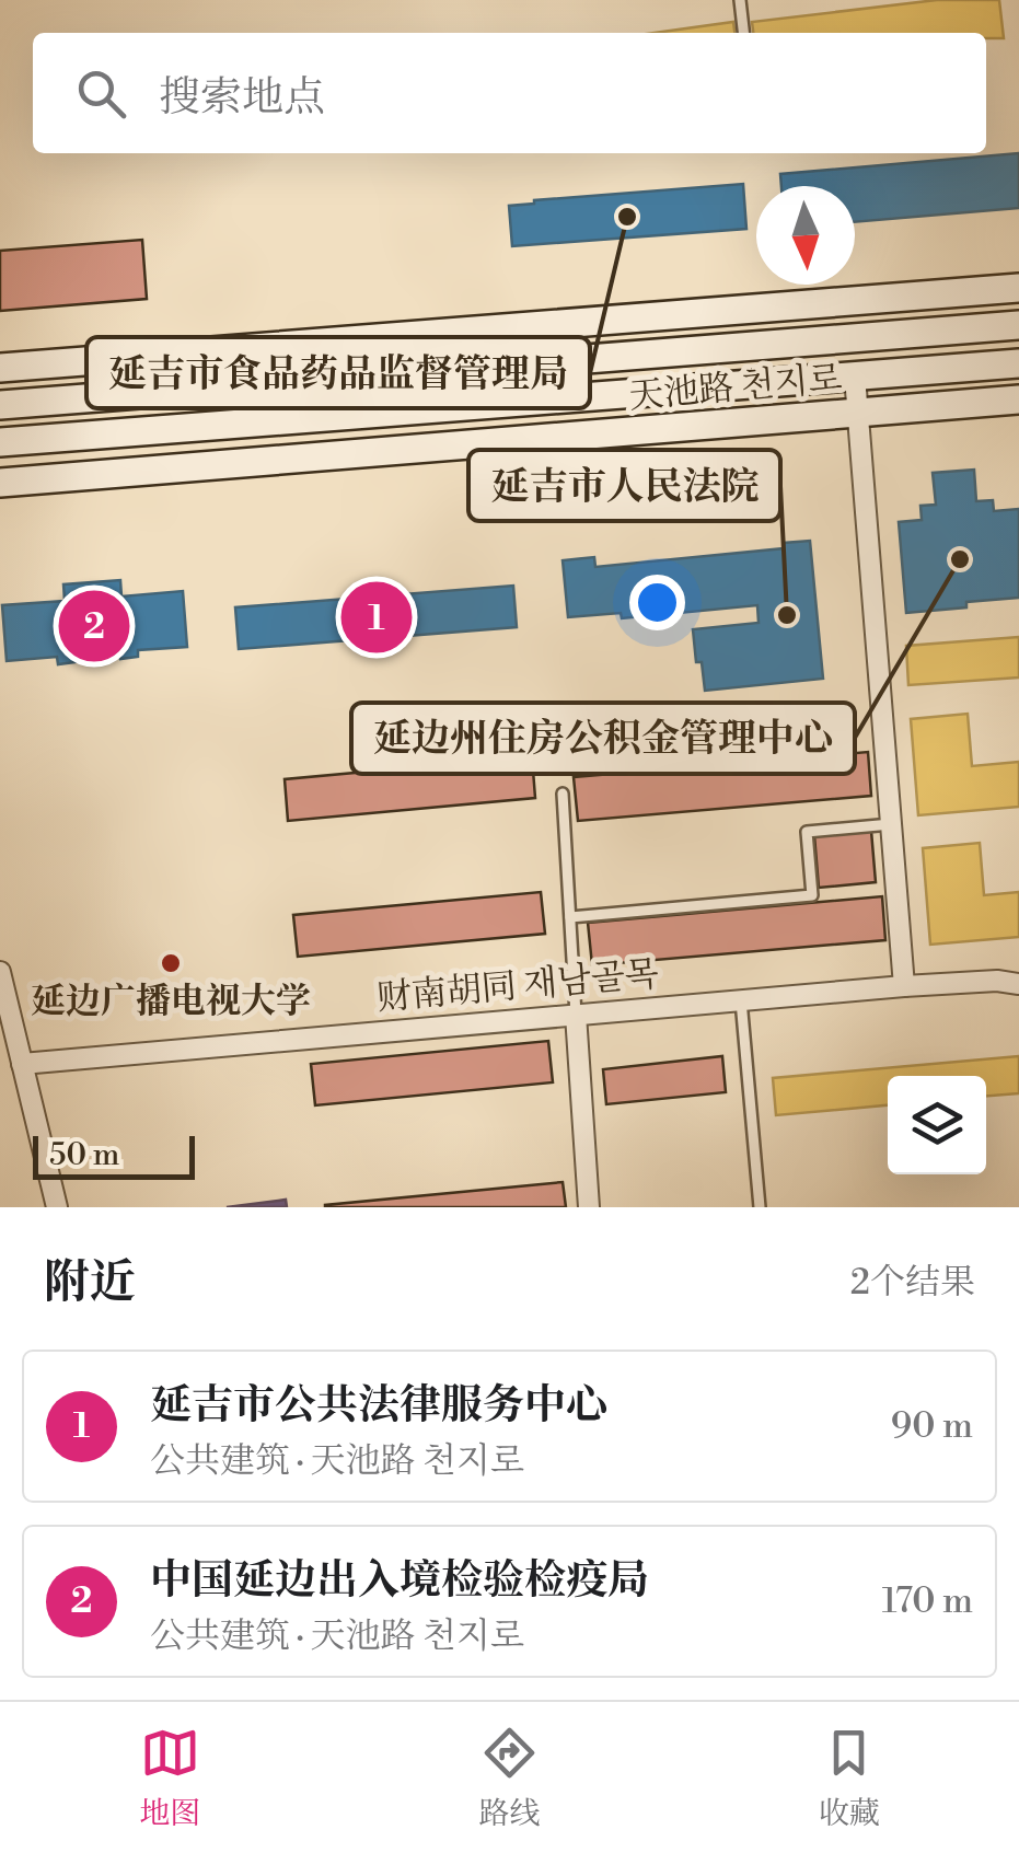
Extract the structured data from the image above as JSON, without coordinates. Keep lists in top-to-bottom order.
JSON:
{
  "streets": {
    "street": ["天池路 천지로", "财南胡同 재남골목"]
  },
  "places": [
    "延吉市食品药品监督管理局",
    "延边州住房公积金管理中心",
    "延吉市人民法院",
    "延边广播电视大学"
  ],
  "scale_bar": "50 m",
  "north": "bottom",
  "page": {
    "search": "搜索地点",
    "pins": ["1", "2"],
    "scale": "50 m",
    "heading": ["附近", "2个结果"],
    "list": [
      {
        "mark": "1",
        "name": "延吉市公共法律服务中心",
        "note": "公共建筑 · 天池路 천지로",
        "value": "90 m"
      },
      {
        "mark": "2",
        "name": "中国延边出入境检验检疫局",
        "note": "公共建筑 · 天池路 천지로",
        "value": "170 m"
      }
    ],
    "nav": ["地图", "路线", "收藏"]
  }
}
